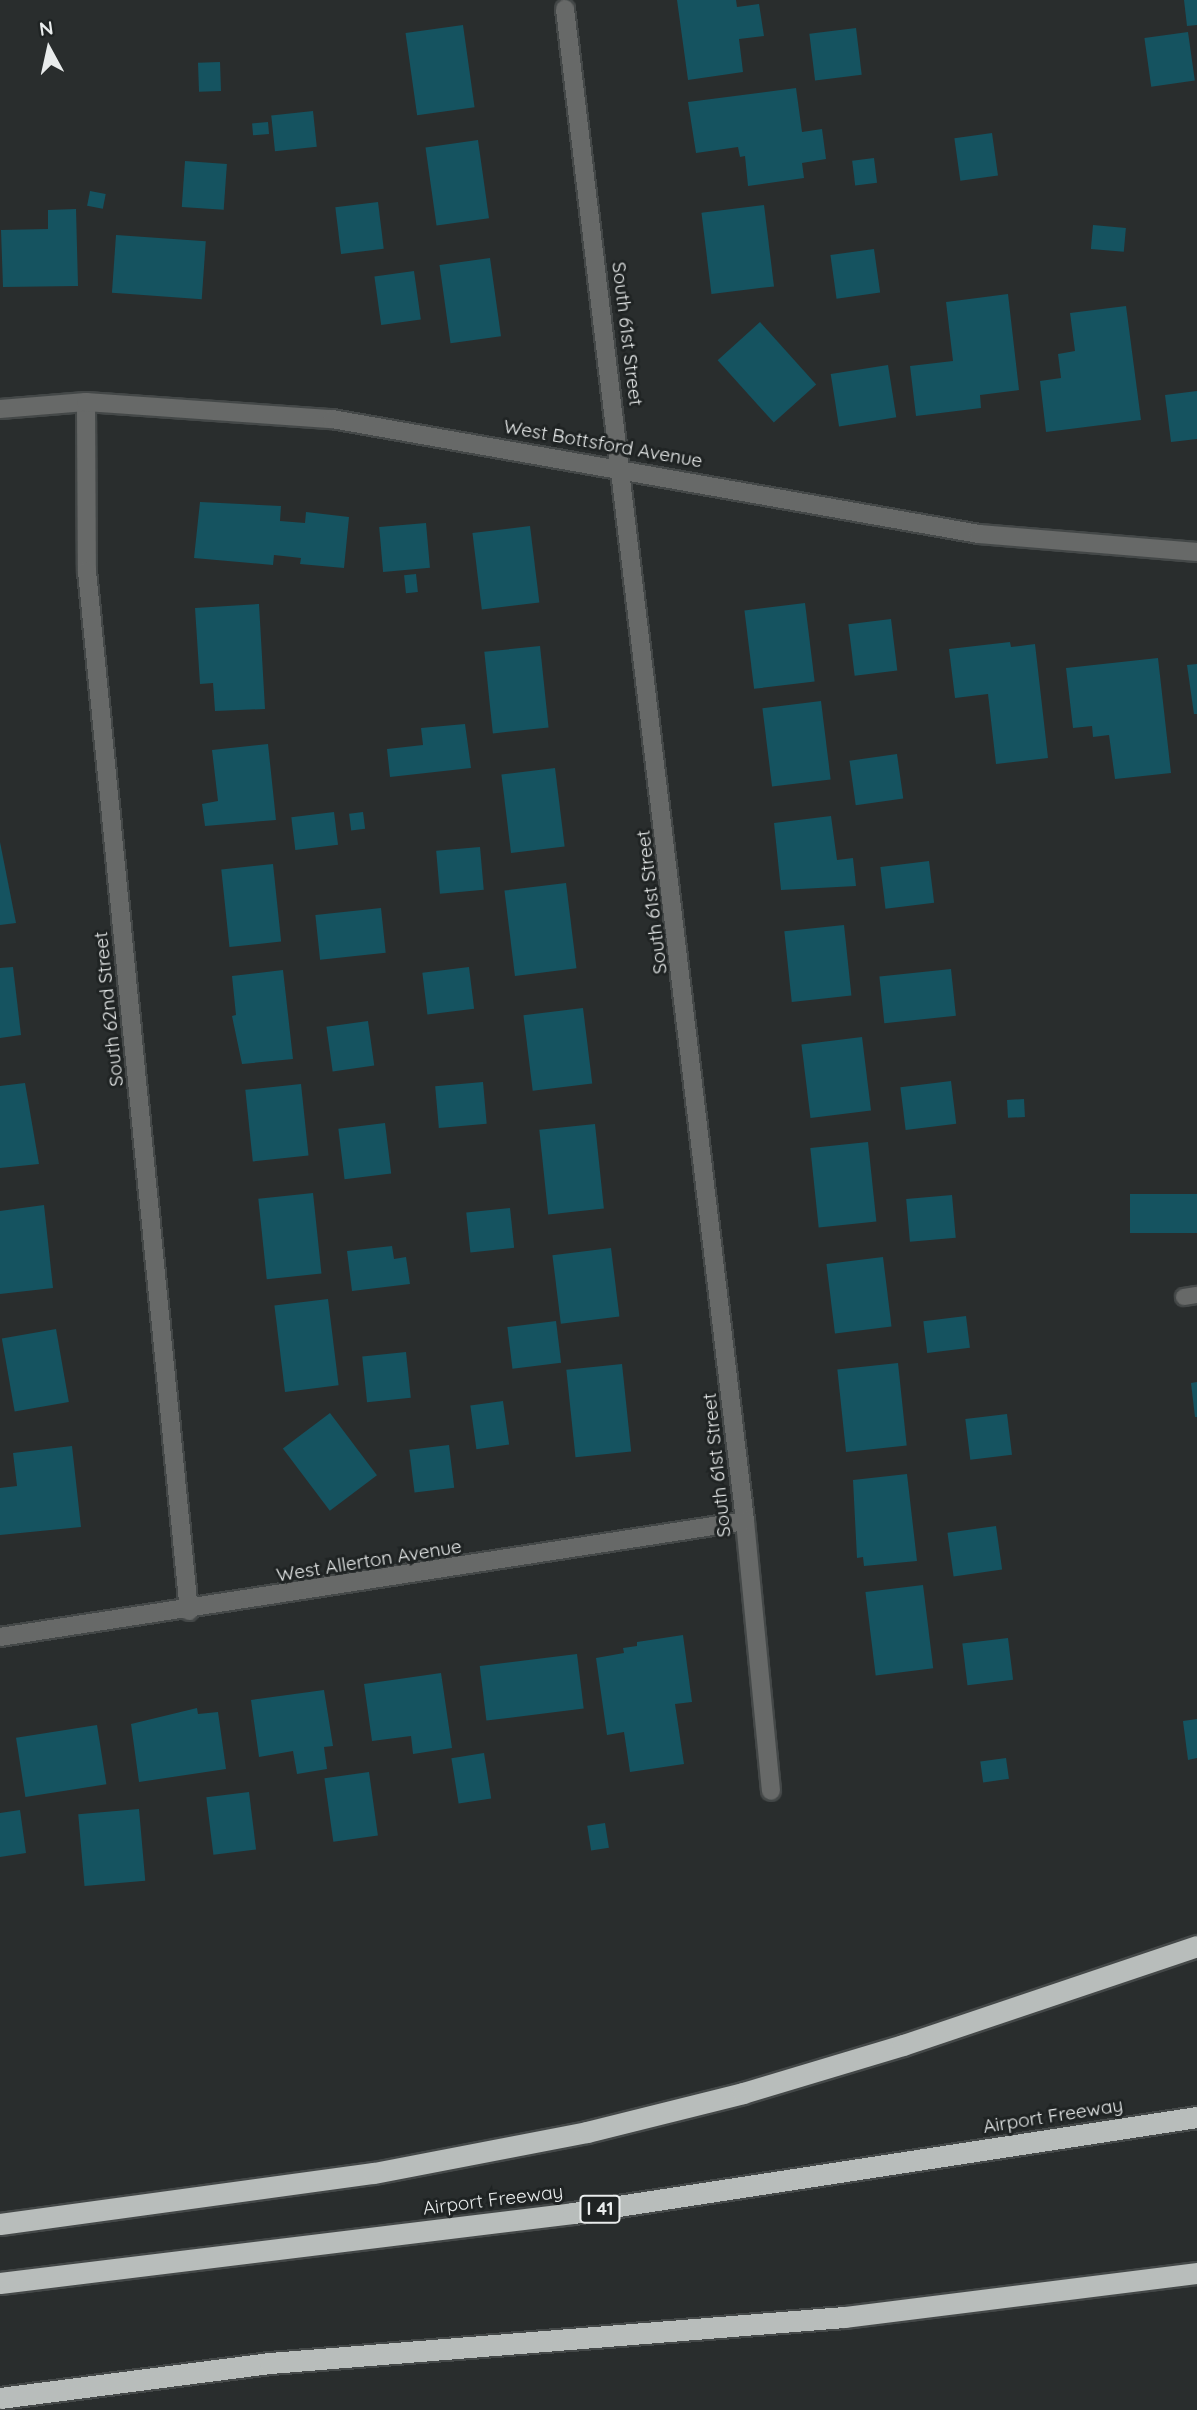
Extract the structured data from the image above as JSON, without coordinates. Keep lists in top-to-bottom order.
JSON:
{
  "streets": {
    "highway": ["Airport Freeway", "I 41"],
    "street": [
      "South 61st Street",
      "West Bottsford Avenue",
      "South 62nd Street",
      "West Allerton Avenue"
    ]
  },
  "crossings": [
    ["South 61st Street", "West Bottsford Avenue"],
    ["South 61st Street", "West Allerton Avenue"],
    ["West Bottsford Avenue", "South 62nd Street"],
    ["South 62nd Street", "West Allerton Avenue"]
  ],
  "north": "top"
}
